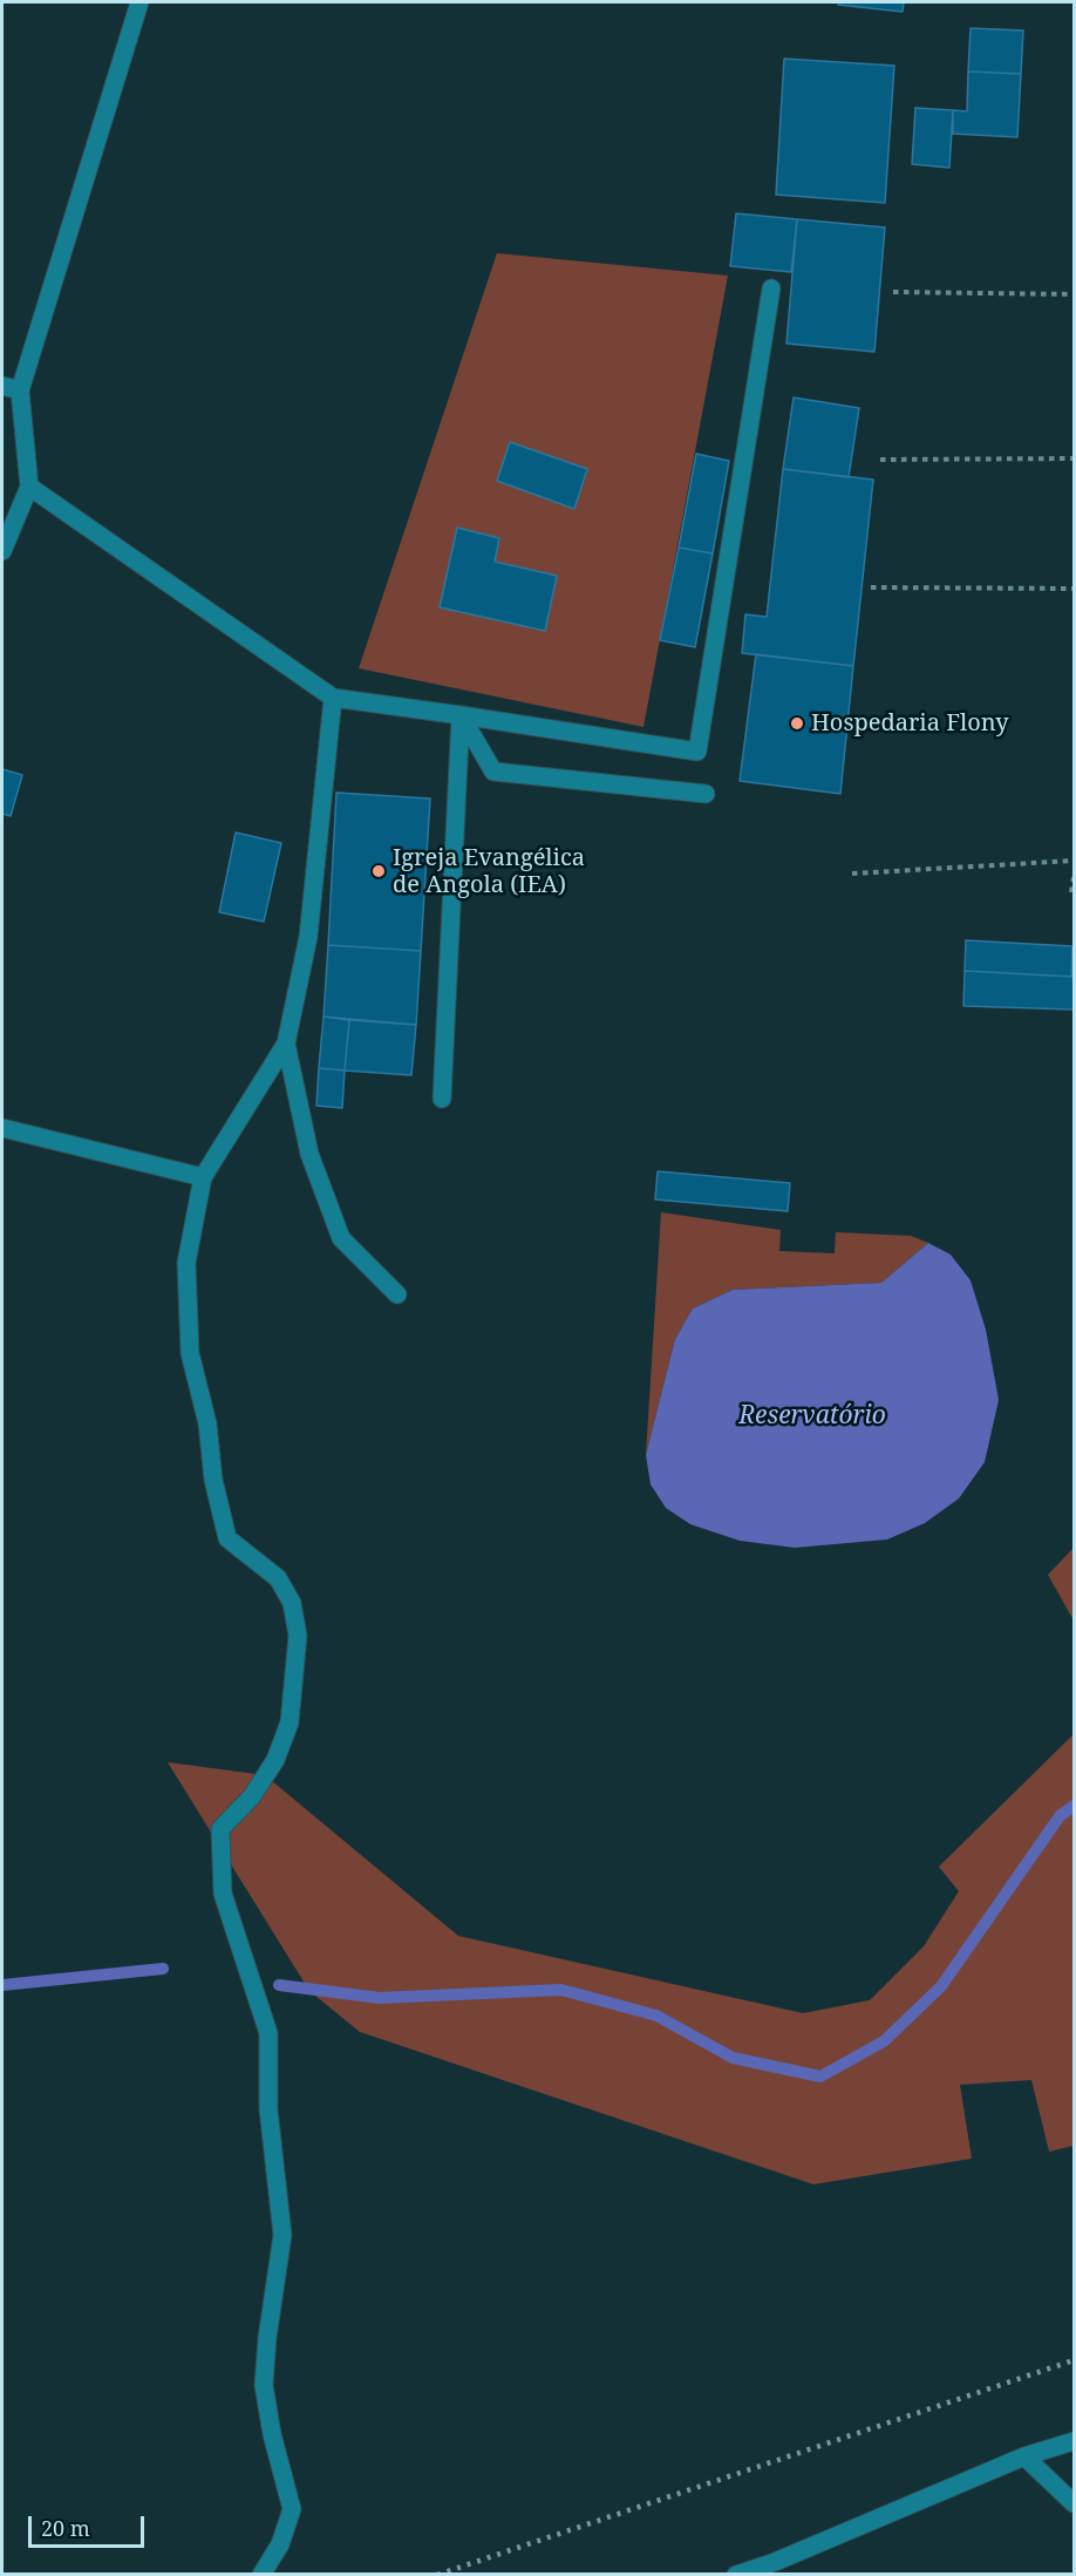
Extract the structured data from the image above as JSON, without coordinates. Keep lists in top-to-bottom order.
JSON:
{
  "water": ["Reservatório"],
  "places": ["Hospedaria Flony", "Igreja Evangélica de Angola (IEA)"],
  "scale_bar": "20 m"
}
